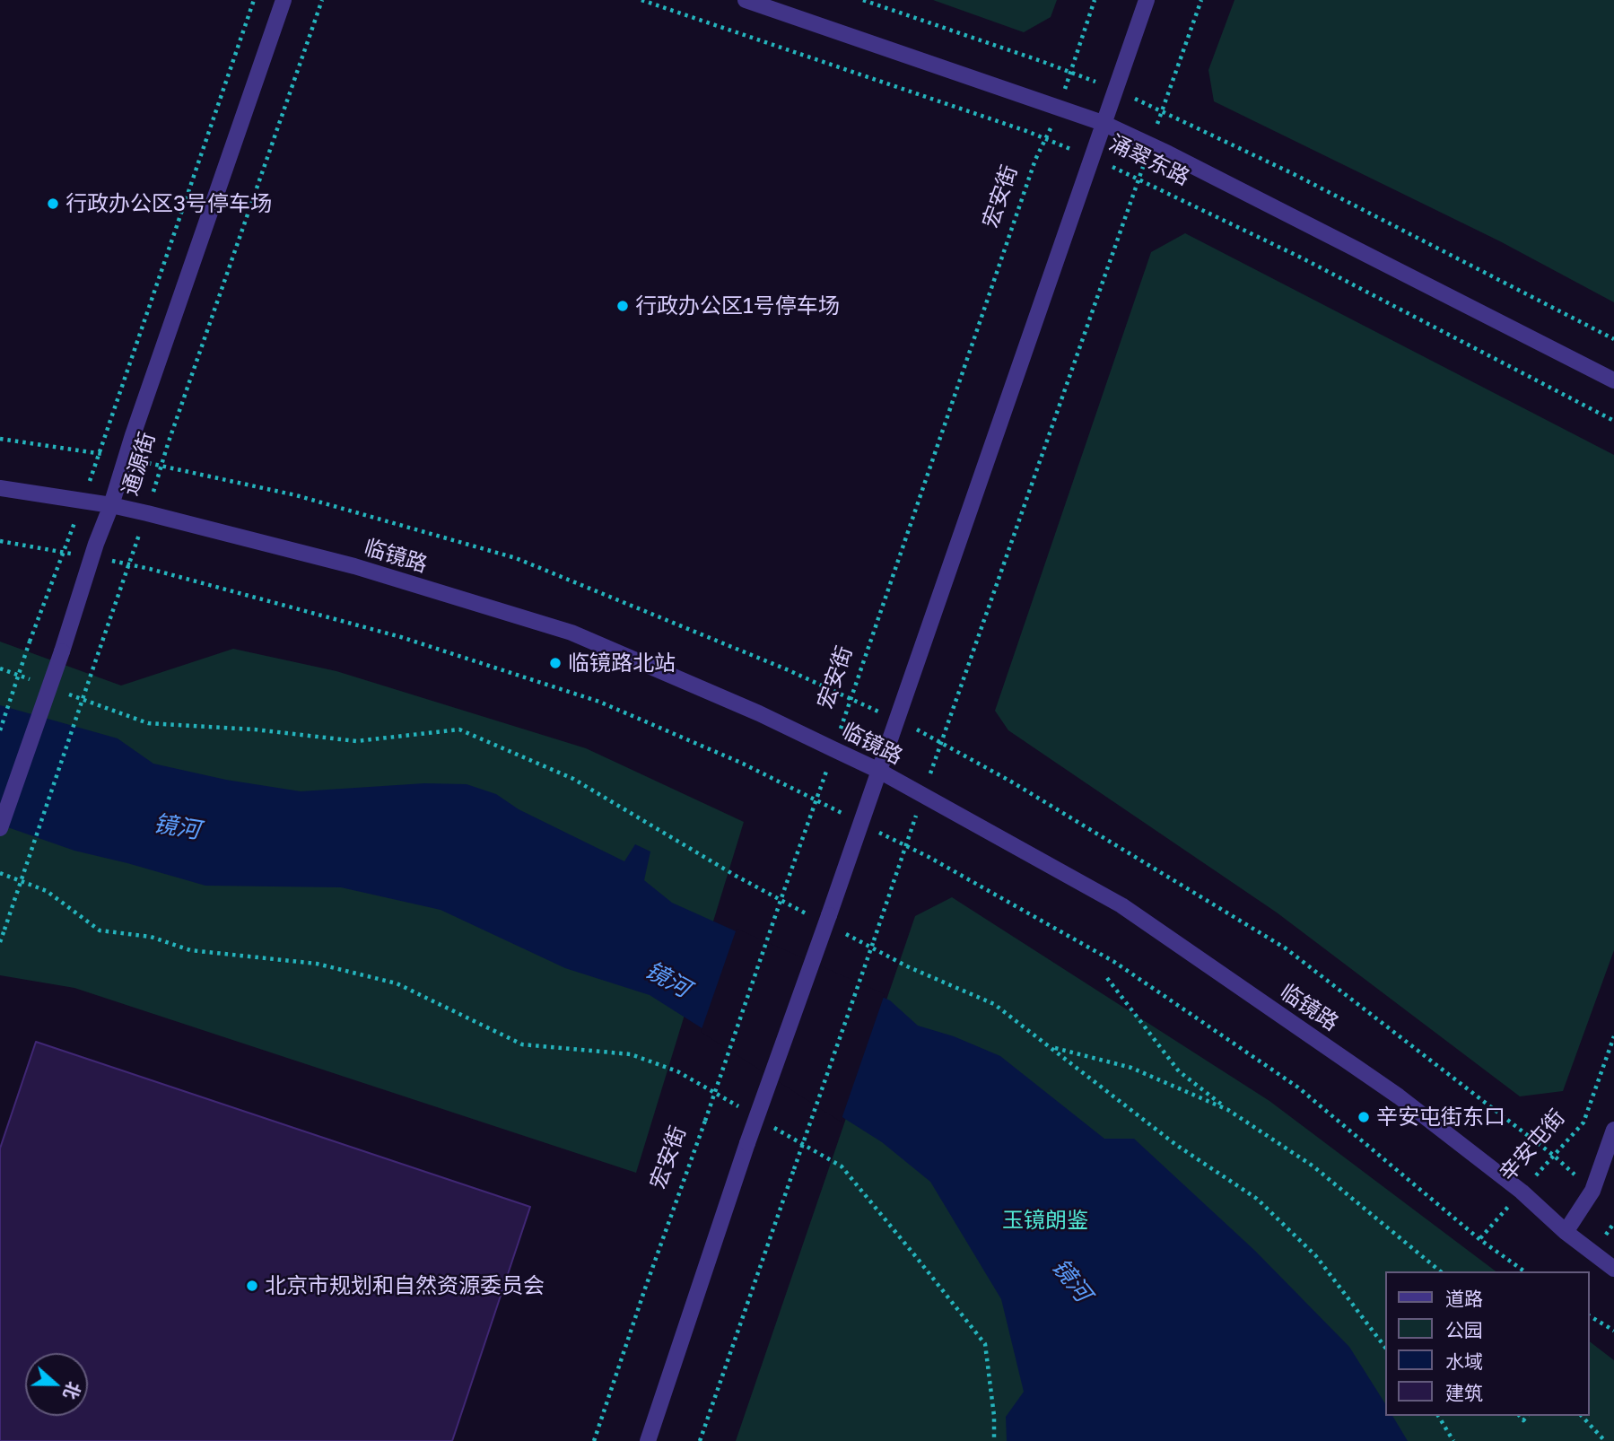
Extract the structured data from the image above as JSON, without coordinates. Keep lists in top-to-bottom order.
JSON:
{
  "streets": {
    "street": ["涌翠东路", "通源街", "临镜路"],
    "path": ["宏安街", "辛安屯街"]
  },
  "crossings": [
    ["涌翠东路", "宏安街"],
    ["宏安街", "临镜路"],
    ["通源街", "临镜路"],
    ["临镜路", "辛安屯街"]
  ],
  "water": ["镜河"],
  "parks": ["玉镜朗鉴"],
  "places": [
    "行政办公区3号停车场",
    "行政办公区1号停车场",
    "临镜路北站",
    "辛安屯街东口",
    "北京市规划和自然资源委员会"
  ],
  "legend": [
    "道路",
    "公园",
    "水域",
    "建筑"
  ],
  "north": "right"
}
